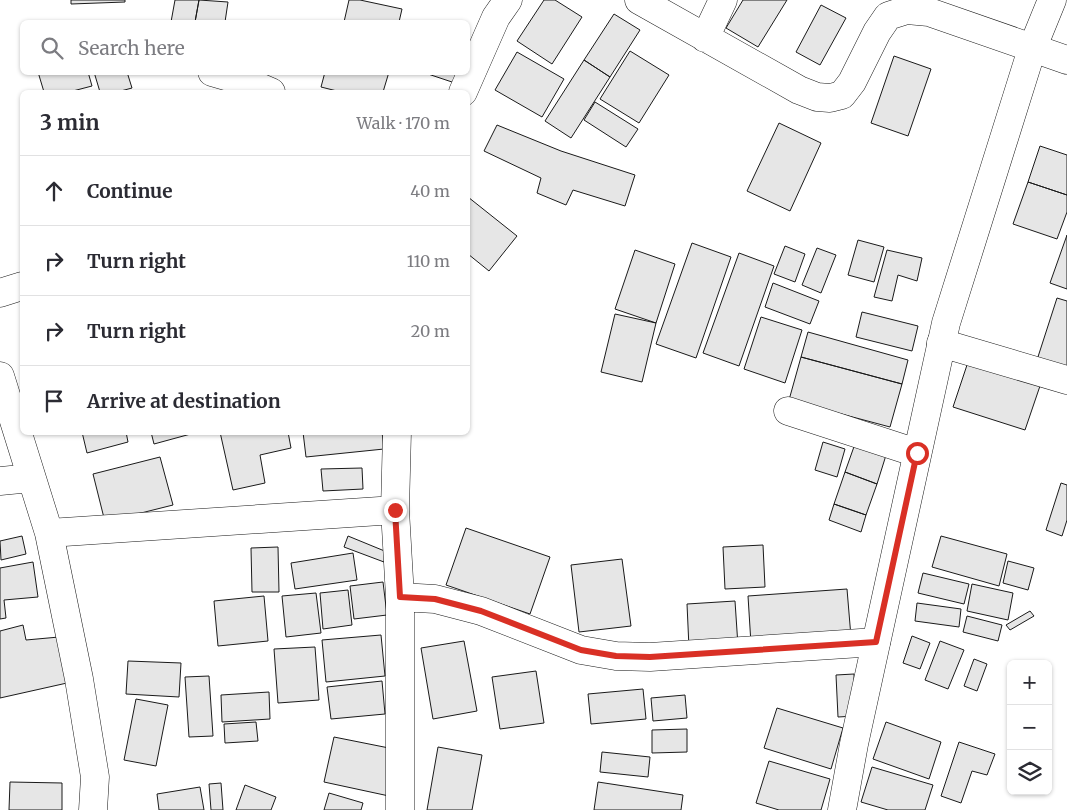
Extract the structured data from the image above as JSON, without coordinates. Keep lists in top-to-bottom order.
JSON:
{
  "page": {
    "search": "Search here",
    "heading": ["3 min", "Walk · 170 m"],
    "list": [
      ["Continue", "40 m"],
      ["Turn right", "110 m"],
      ["Turn right", "20 m"],
      "Arrive at destination"
    ],
    "map_buttons": ["+", "−"]
  }
}
